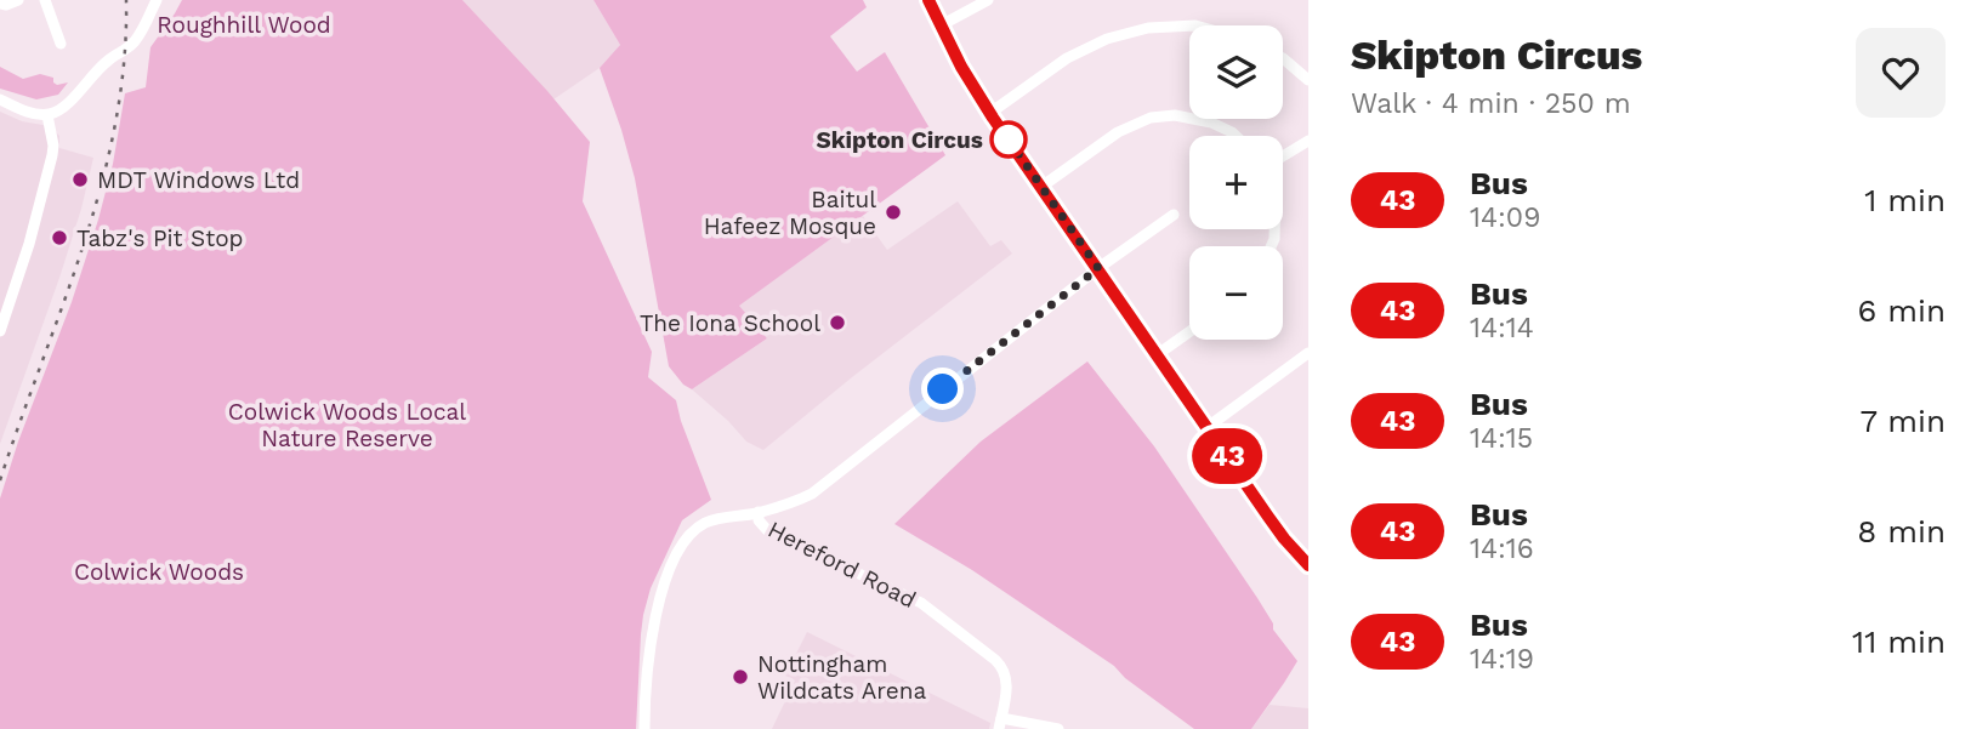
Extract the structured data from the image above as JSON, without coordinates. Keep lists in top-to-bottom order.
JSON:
{
  "streets": {
    "street": ["Hereford Road"]
  },
  "parks": ["Roughhill Wood", "Colwick Woods Local Nature Reserve", "Colwick Woods"],
  "places": [
    "Skipton Circus",
    "MDT Windows Ltd",
    "Baitul Hafeez Mosque",
    "Tabz's Pit Stop",
    "The Iona School",
    "Nottingham Wildcats Arena"
  ],
  "lines": ["bus line 43"],
  "page": {
    "on_map": "43",
    "heading": ["Skipton Circus", "Walk · 4 min · 250 m"],
    "map_buttons": ["+", "−"],
    "list": [
      {
        "mark": "43",
        "name": "Bus",
        "note": "14:09",
        "value": "1 min"
      },
      {
        "mark": "43",
        "name": "Bus",
        "note": "14:14",
        "value": "6 min"
      },
      {
        "mark": "43",
        "name": "Bus",
        "note": "14:15",
        "value": "7 min"
      },
      {
        "mark": "43",
        "name": "Bus",
        "note": "14:16",
        "value": "8 min"
      },
      {
        "mark": "43",
        "name": "Bus",
        "note": "14:19",
        "value": "11 min"
      }
    ]
  }
}
